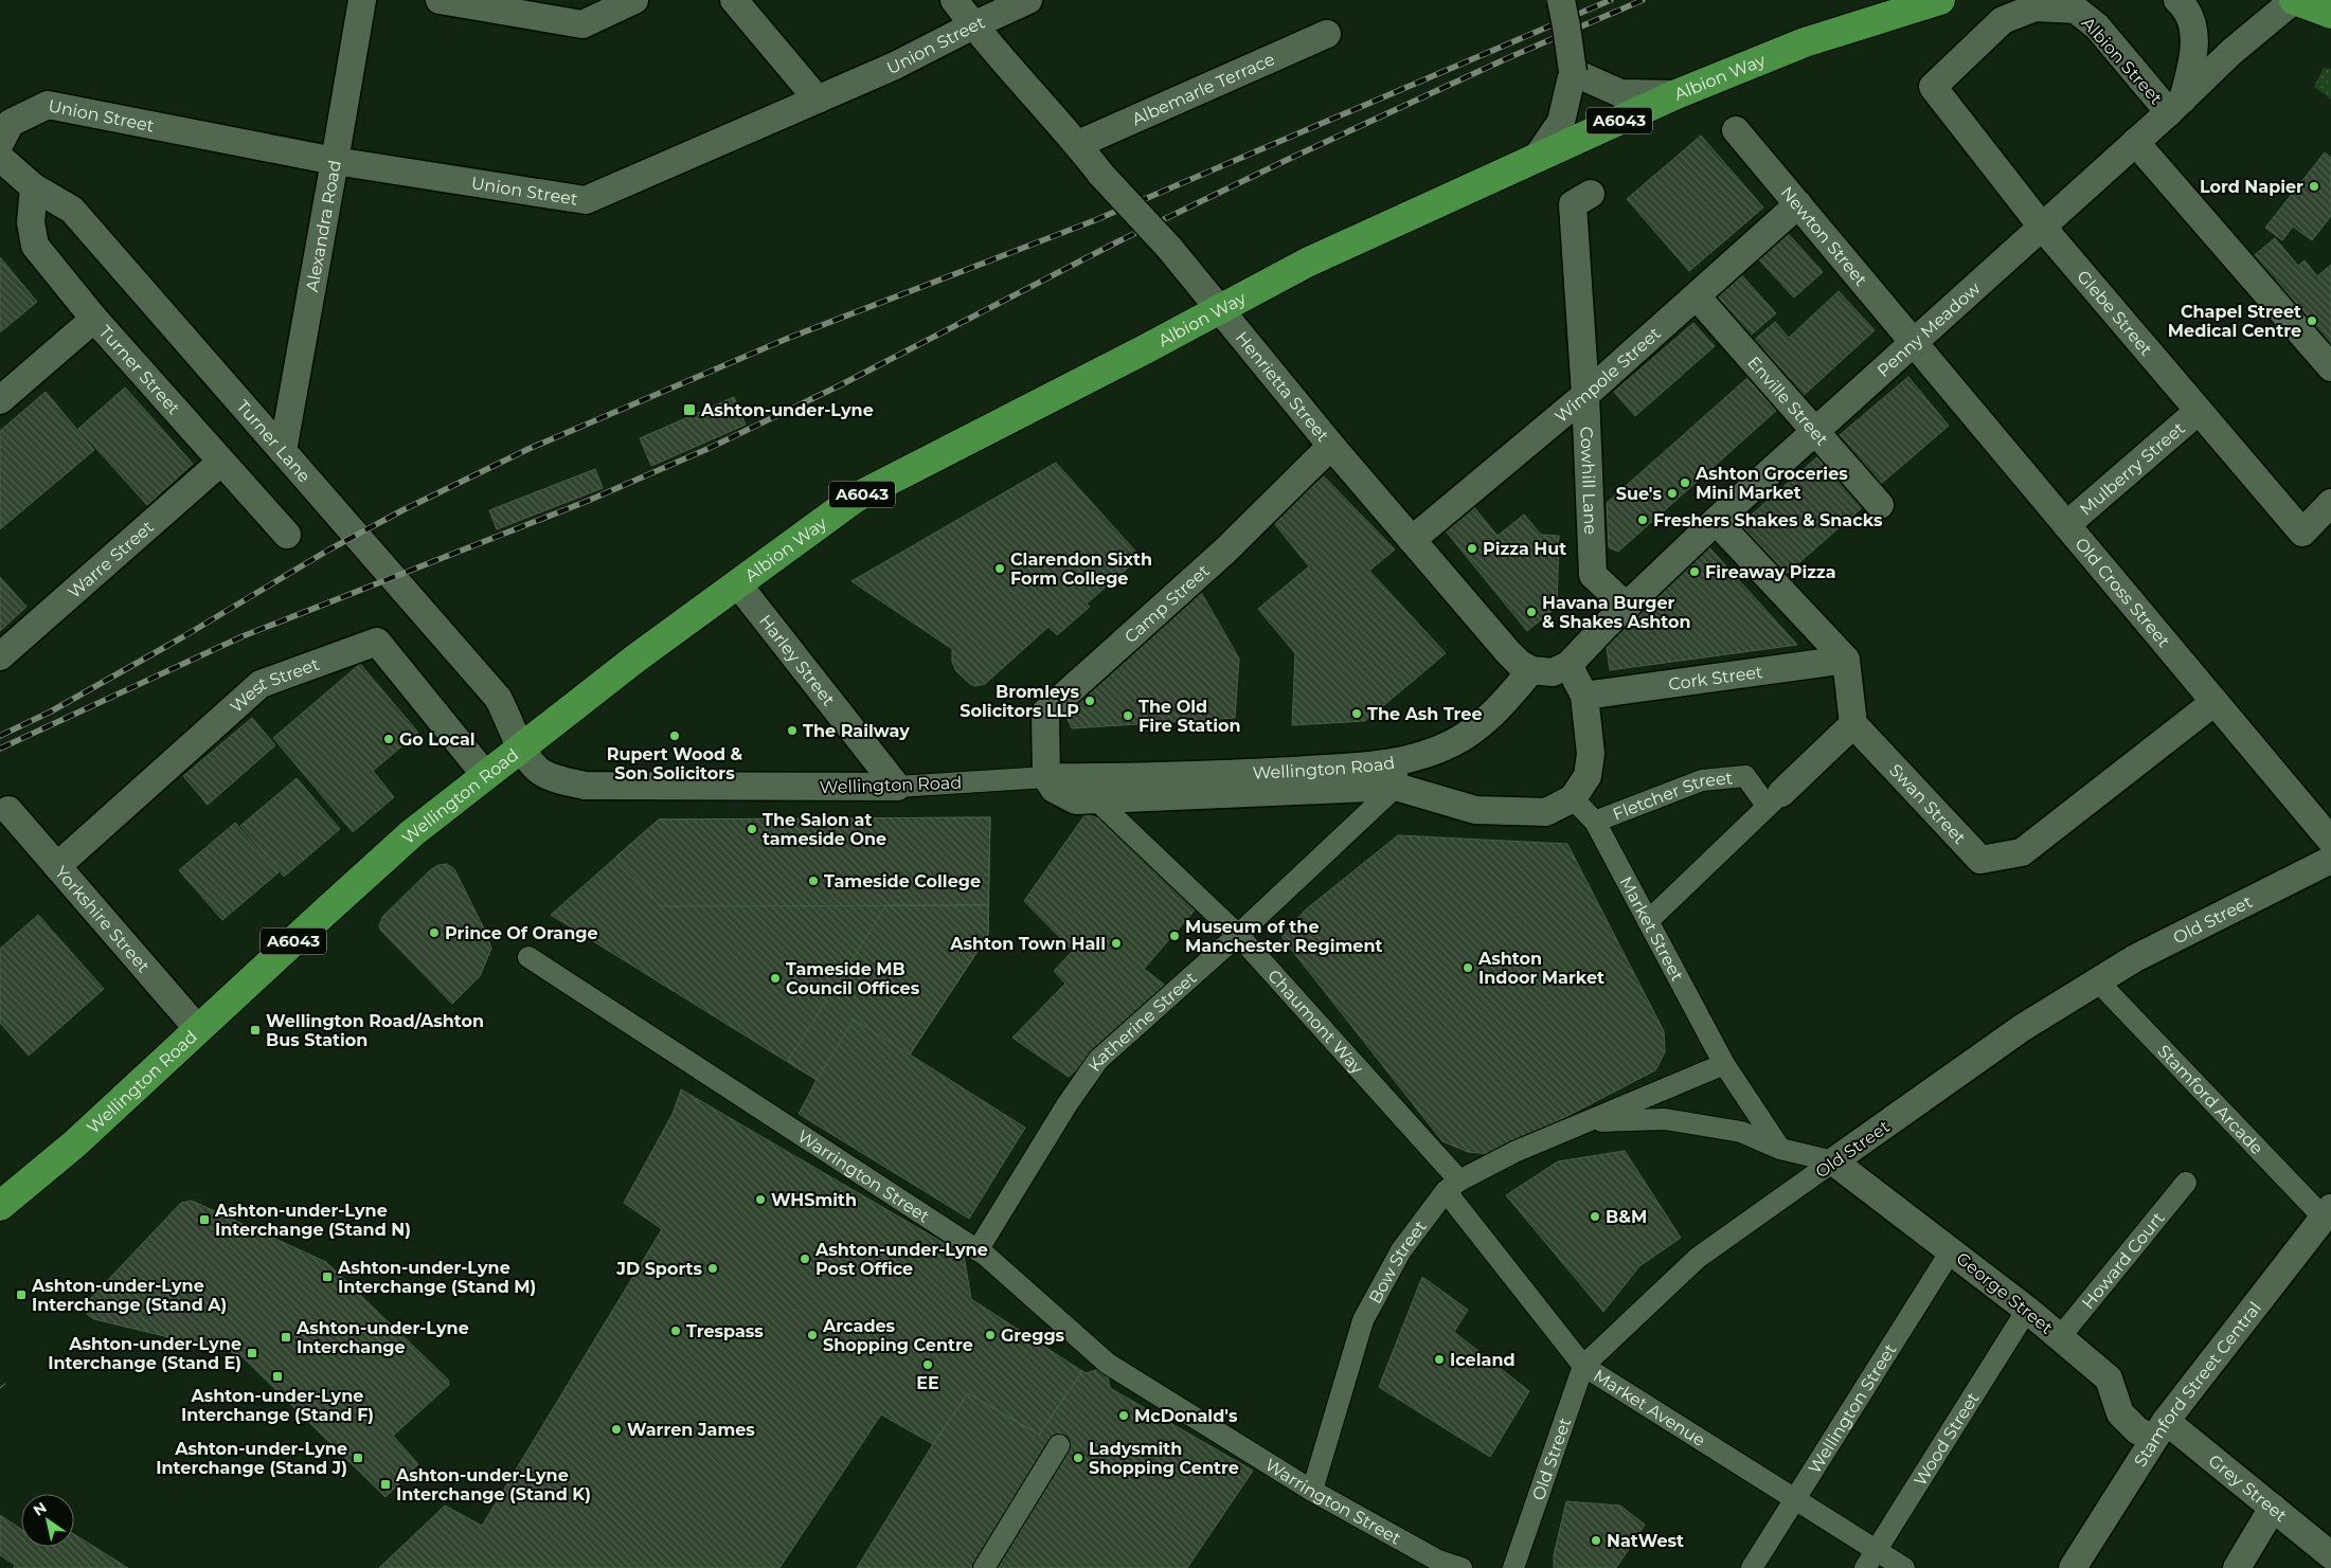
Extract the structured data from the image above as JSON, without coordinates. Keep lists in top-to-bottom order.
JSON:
{
  "streets": {
    "highway": ["Albion Way", "A6043", "Wellington Road"],
    "street": [
      "Union Street",
      "Albion Street",
      "Albemarle Terrace",
      "Alexandra Road",
      "Newton Street",
      "Glebe Street",
      "Penny Meadow",
      "Turner Street",
      "Wimpole Street",
      "Henrietta Street",
      "Enville Street",
      "Turner Lane",
      "Mulberry Street",
      "Cowhill Lane",
      "Warre Street",
      "Old Cross Street",
      "Camp Street",
      "Harley Street",
      "Cork Street",
      "West Street",
      "Fletcher Street",
      "Swan Street",
      "Yorkshire Street",
      "Old Street",
      "Market Street",
      "Chaumont Way",
      "Katherine Street",
      "Stamford Arcade",
      "Warrington Street",
      "Howard Court",
      "Bow Street",
      "George Street",
      "Stamford Street Central",
      "Market Avenue",
      "Wellington Street",
      "Wood Street",
      "Grey Street"
    ]
  },
  "crossings": [
    ["Union Street", "Alexandra Road"],
    ["Union Street", "Henrietta Street"],
    ["Albion Street", "Glebe Street"],
    ["Albion Street", "Penny Meadow"],
    ["Albion Way", "Henrietta Street"],
    ["Albion Way", "Turner Lane"],
    ["Albion Way", "Harley Street"],
    ["Albion Way", "Wellington Road"],
    ["Albemarle Terrace", "Henrietta Street"],
    ["Alexandra Road", "Turner Lane"],
    ["Newton Street", "Penny Meadow"],
    ["Newton Street", "Wimpole Street"],
    ["Newton Street", "Old Cross Street"],
    ["Glebe Street", "Penny Meadow"],
    ["Glebe Street", "Mulberry Street"],
    ["Penny Meadow", "Enville Street"],
    ["Penny Meadow", "Cowhill Lane"],
    ["Penny Meadow", "Old Cross Street"],
    ["Turner Street", "Turner Lane"],
    ["Turner Street", "Warre Street"],
    ["Wimpole Street", "Henrietta Street"],
    ["Wimpole Street", "Enville Street"],
    ["Wimpole Street", "Cowhill Lane"],
    ["Henrietta Street", "Camp Street"],
    ["Henrietta Street", "Wellington Road"],
    ["Turner Lane", "Wellington Road"],
    ["Mulberry Street", "Old Cross Street"],
    ["Old Cross Street", "Swan Street"],
    ["Camp Street", "Wellington Road"],
    ["Harley Street", "Wellington Road"],
    ["West Street", "Wellington Road"],
    ["West Street", "Yorkshire Street"],
    ["Wellington Road", "Yorkshire Street"],
    ["Wellington Road", "Chaumont Way"],
    ["Wellington Road", "Katherine Street"],
    ["Fletcher Street", "Market Street"],
    ["Old Street", "Stamford Arcade"],
    ["Old Street", "Bow Street"],
    ["Old Street", "George Street"],
    ["Old Street", "Market Avenue"],
    ["Market Street", "Bow Street"],
    ["Chaumont Way", "Katherine Street"],
    ["Chaumont Way", "Bow Street"],
    ["Chaumont Way", "Market Avenue"],
    ["Katherine Street", "Warrington Street"],
    ["Stamford Arcade", "Stamford Street Central"],
    ["Warrington Street", "Bow Street"],
    ["Howard Court", "George Street"],
    ["Bow Street", "George Street"],
    ["Bow Street", "Market Avenue"],
    ["George Street", "Stamford Street Central"],
    ["George Street", "Wellington Street"],
    ["George Street", "Wood Street"],
    ["George Street", "Grey Street"],
    ["Stamford Street Central", "Grey Street"],
    ["Market Avenue", "Wellington Street"],
    ["Market Avenue", "Wood Street"]
  ],
  "places": {
    "other": [
      "Lord Napier",
      "Chapel Street Medical Centre",
      "Ashton Groceries Mini Market",
      "Sue's",
      "Freshers Shakes & Snacks",
      "Pizza Hut",
      "Clarendon Sixth Form College",
      "Fireaway Pizza",
      "Havana Burger & Shakes Ashton",
      "Bromleys Solicitors LLP",
      "The Ash Tree",
      "The Old Fire Station",
      "The Railway",
      "Rupert Wood & Son Solicitors",
      "Go Local",
      "The Salon at tameside One",
      "Tameside College",
      "Prince Of Orange",
      "Museum of the Manchester Regiment",
      "Ashton Town Hall",
      "Ashton Indoor Market",
      "Tameside MB Council Offices",
      "WHSmith",
      "B&M",
      "Ashton-under-Lyne Post Office",
      "JD Sports",
      "Trespass",
      "Arcades Shopping Centre",
      "Greggs",
      "Iceland",
      "EE",
      "McDonald's",
      "Warren James",
      "Ladysmith Shopping Centre",
      "NatWest"
    ],
    "transit": [
      "Ashton-under-Lyne",
      "Wellington Road/Ashton Bus Station",
      "Ashton-under-Lyne Interchange (Stand N)",
      "Ashton-under-Lyne Interchange (Stand M)",
      "Ashton-under-Lyne Interchange (Stand A)",
      "Ashton-under-Lyne Interchange",
      "Ashton-under-Lyne Interchange (Stand E)",
      "Ashton-under-Lyne Interchange (Stand F)",
      "Ashton-under-Lyne Interchange (Stand J)",
      "Ashton-under-Lyne Interchange (Stand K)"
    ]
  },
  "north": "top left"
}
